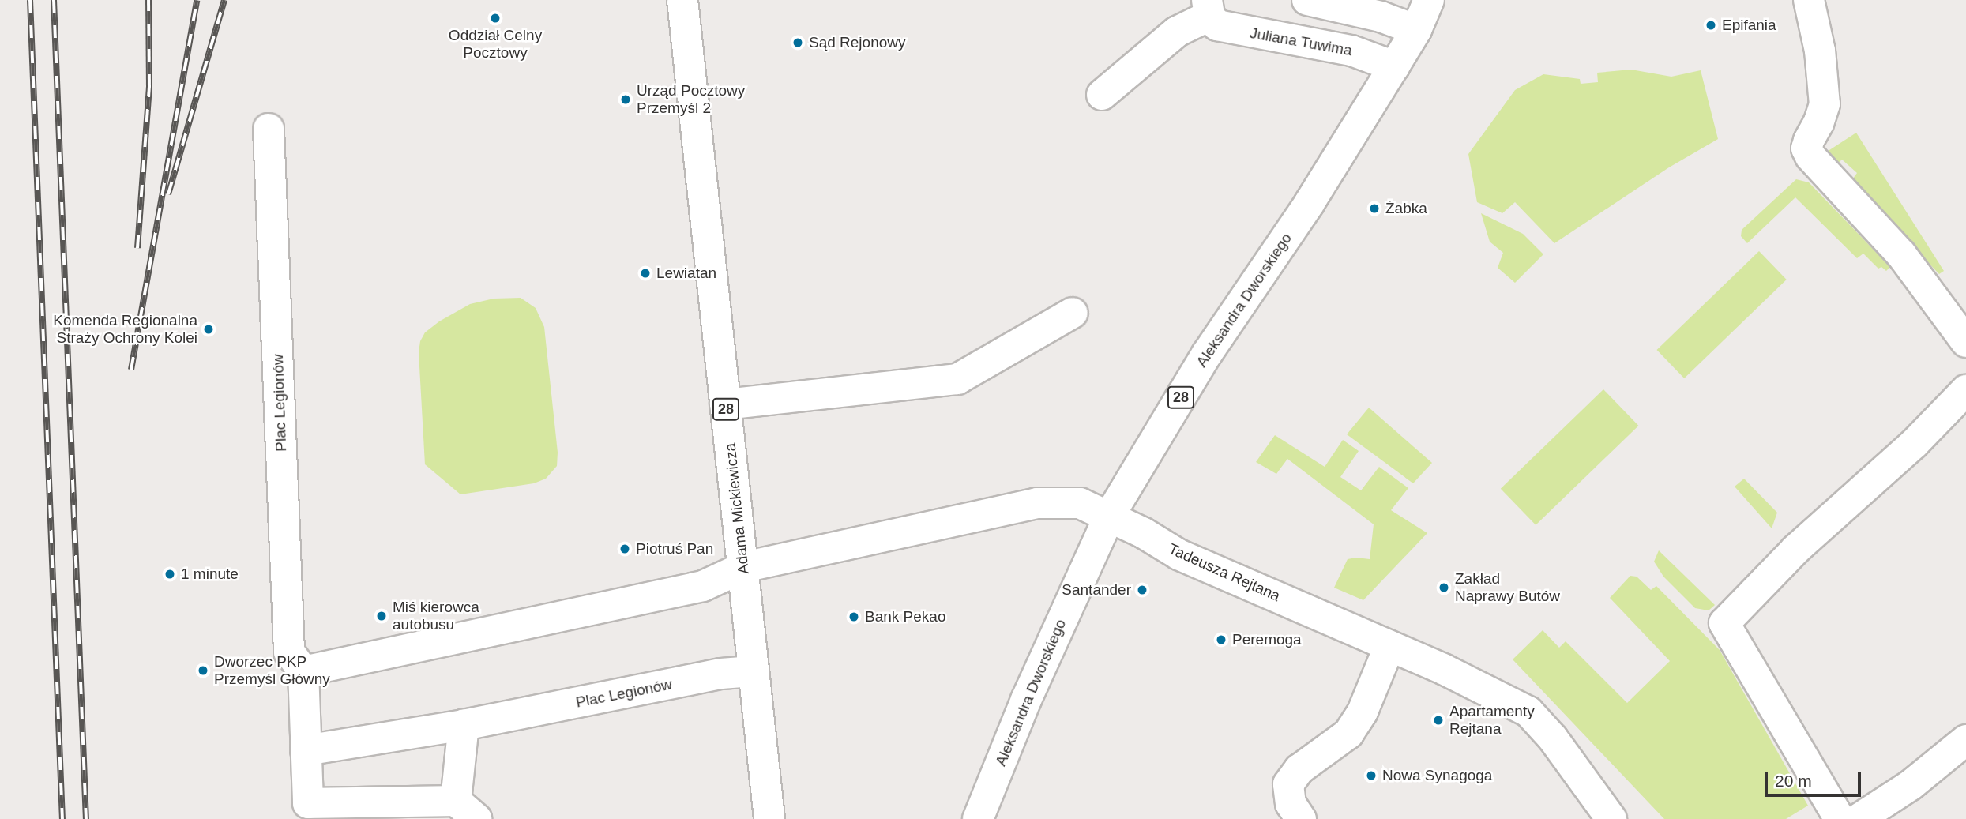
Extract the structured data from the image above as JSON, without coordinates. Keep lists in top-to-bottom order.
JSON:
{
  "streets": {
    "street": [
      "Juliana Tuwima",
      "Aleksandra Dworskiego",
      "28",
      "Plac Legionów",
      "Adama Mickiewicza",
      "Tadeusza Rejtana"
    ]
  },
  "crossings": [
    ["Juliana Tuwima", "Aleksandra Dworskiego"],
    ["Aleksandra Dworskiego", "Tadeusza Rejtana"],
    ["Plac Legionów", "Adama Mickiewicza"],
    ["Adama Mickiewicza", "Tadeusza Rejtana"]
  ],
  "places": [
    "Oddział Celny Pocztowy",
    "Epifania",
    "Sąd Rejonowy",
    "Urząd Pocztowy Przemyśl 2",
    "Żabka",
    "Lewiatan",
    "Komenda Regionalna Straży Ochrony Kolei",
    "Piotruś Pan",
    "1 minute",
    "Zakład Naprawy Butów",
    "Santander",
    "Miś kierowca autobusu",
    "Bank Pekao",
    "Peremoga",
    "Dworzec PKP Przemyśl Główny",
    "Apartamenty Rejtana",
    "Nowa Synagoga"
  ],
  "scale_bar": "20 m"
}
